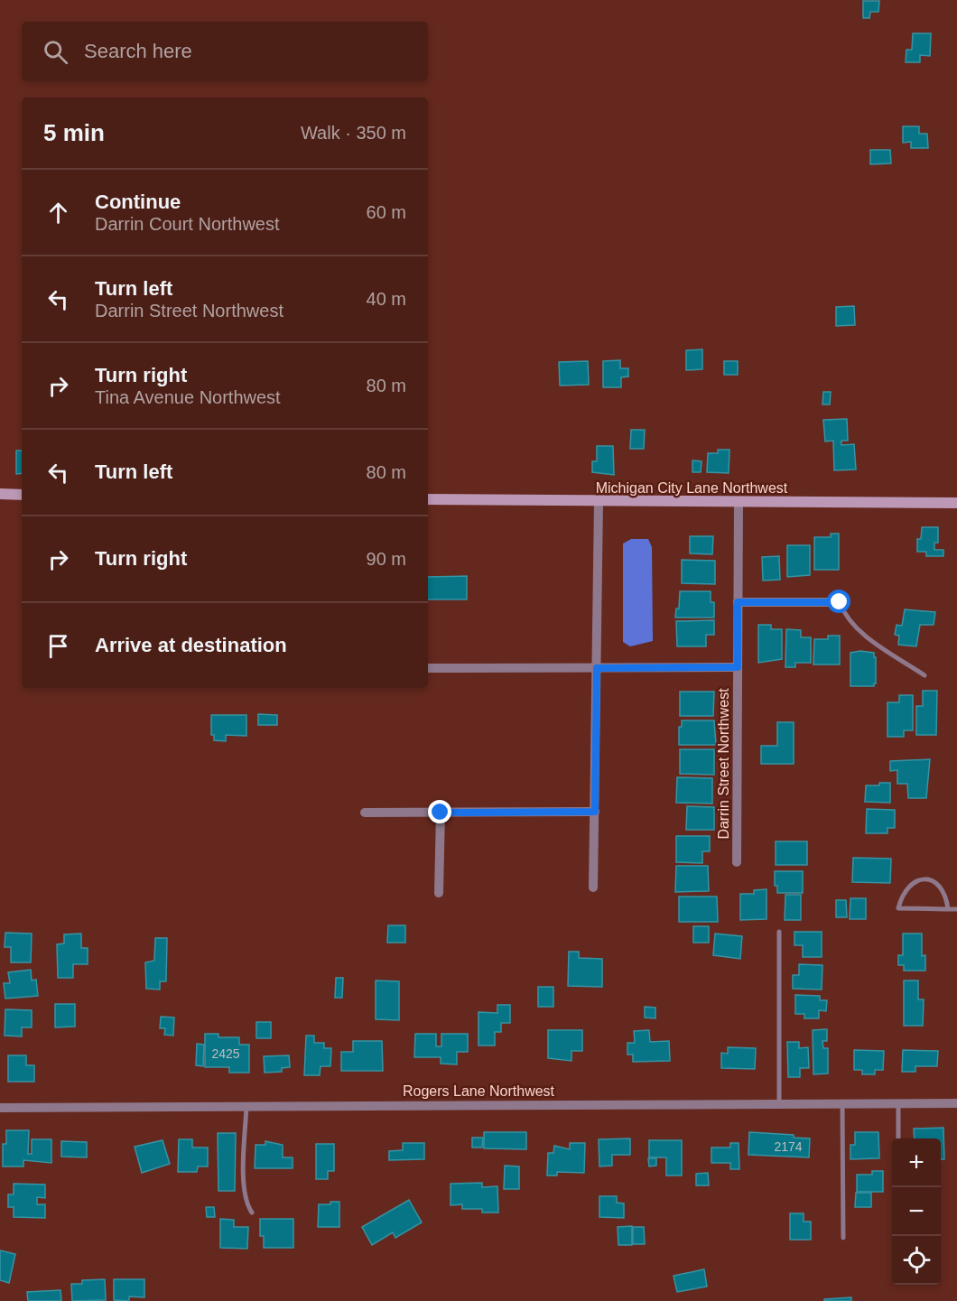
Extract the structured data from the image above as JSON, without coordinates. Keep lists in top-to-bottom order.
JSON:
{
  "streets": {
    "street": ["Michigan City Lane Northwest", "Darrin Street Northwest", "Rogers Lane Northwest"]
  },
  "crossings": [
    ["Michigan City Lane Northwest", "Darrin Street Northwest"]
  ],
  "house_numbers": ["2425", "2174"],
  "page": {
    "search": "Search here",
    "heading": ["5 min", "Walk · 350 m"],
    "list": [
      ["Continue", "Darrin Court Northwest", "60 m"],
      ["Turn left", "Darrin Street Northwest", "40 m"],
      ["Turn right", "Tina Avenue Northwest", "80 m"],
      ["Turn left", "80 m"],
      ["Turn right", "90 m"],
      "Arrive at destination"
    ],
    "map_buttons": ["+", "−"]
  }
}
